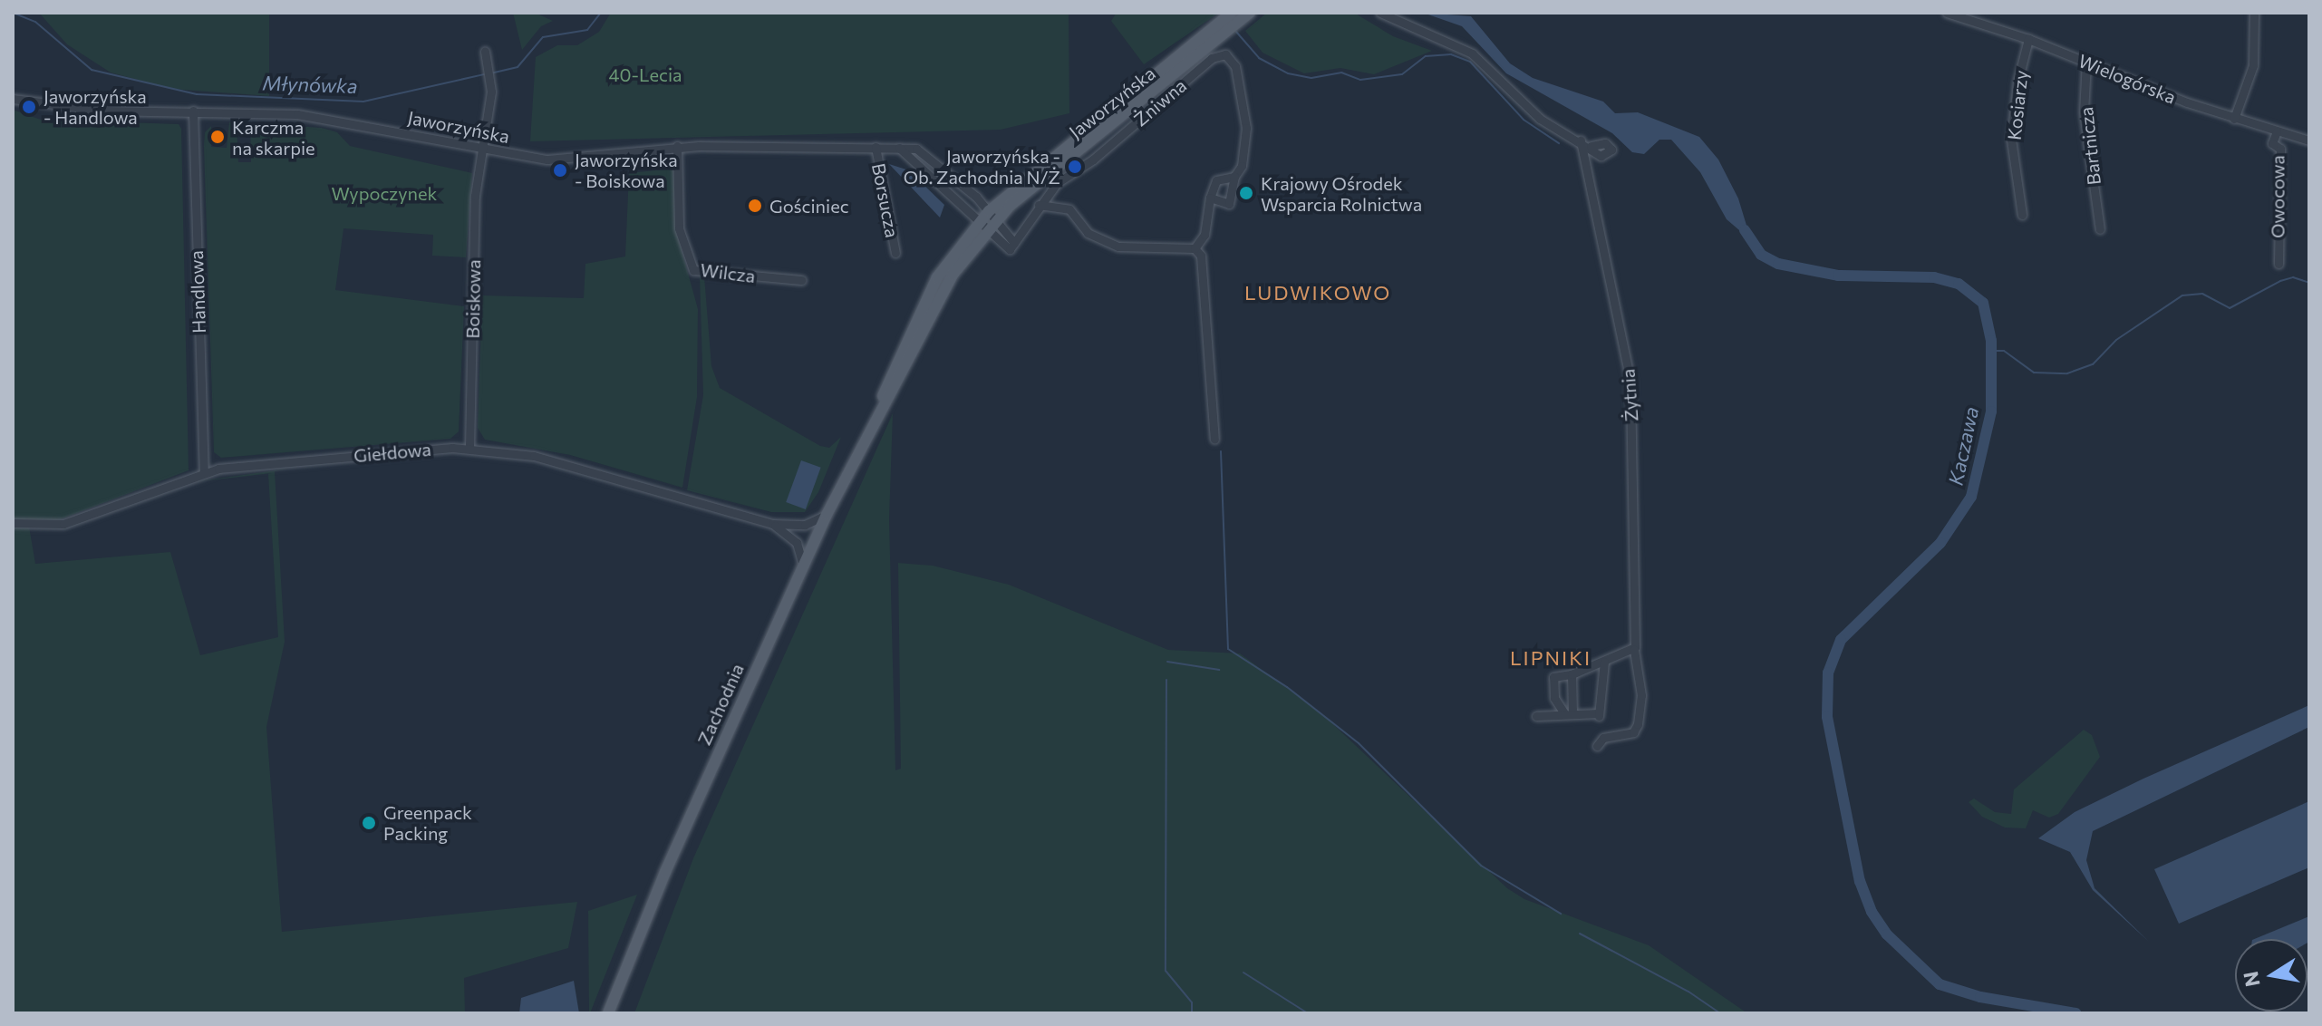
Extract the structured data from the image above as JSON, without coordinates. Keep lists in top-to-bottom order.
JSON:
{
  "streets": {
    "main road": ["Jaworzyńska", "Zachodnia"],
    "street": [
      "Wielogórska",
      "Żniwna",
      "Kosiarzy",
      "Bartnicza",
      "Owocowa",
      "Borsucza",
      "Wilcza",
      "Handlowa",
      "Boiskowa",
      "Żytnia",
      "Giełdowa"
    ]
  },
  "crossings": [
    ["Wielogórska", "Kosiarzy"],
    ["Wielogórska", "Bartnicza"],
    ["Wielogórska", "Owocowa"],
    ["Jaworzyńska", "Żniwna"],
    ["Jaworzyńska", "Borsucza"],
    ["Jaworzyńska", "Wilcza"],
    ["Jaworzyńska", "Handlowa"],
    ["Jaworzyńska", "Boiskowa"],
    ["Jaworzyńska", "Zachodnia"],
    ["Żniwna", "Zachodnia"],
    ["Handlowa", "Giełdowa"],
    ["Boiskowa", "Giełdowa"],
    ["Giełdowa", "Zachodnia"]
  ],
  "districts": ["LUDWIKOWO", "LIPNIKI"],
  "water": ["Młynówka", "Kaczawa"],
  "parks": ["40-Lecia", "Wypoczynek"],
  "places": [
    "Jaworzyńska - Handlowa",
    "Karczma na skarpie",
    "Jaworzyńska - Ob. Zachodnia N/Ż",
    "Jaworzyńska - Boiskowa",
    "Krajowy Ośrodek Wsparcia Rolnictwa",
    "Gościniec",
    "Greenpack Packing"
  ],
  "north": "left"
}
